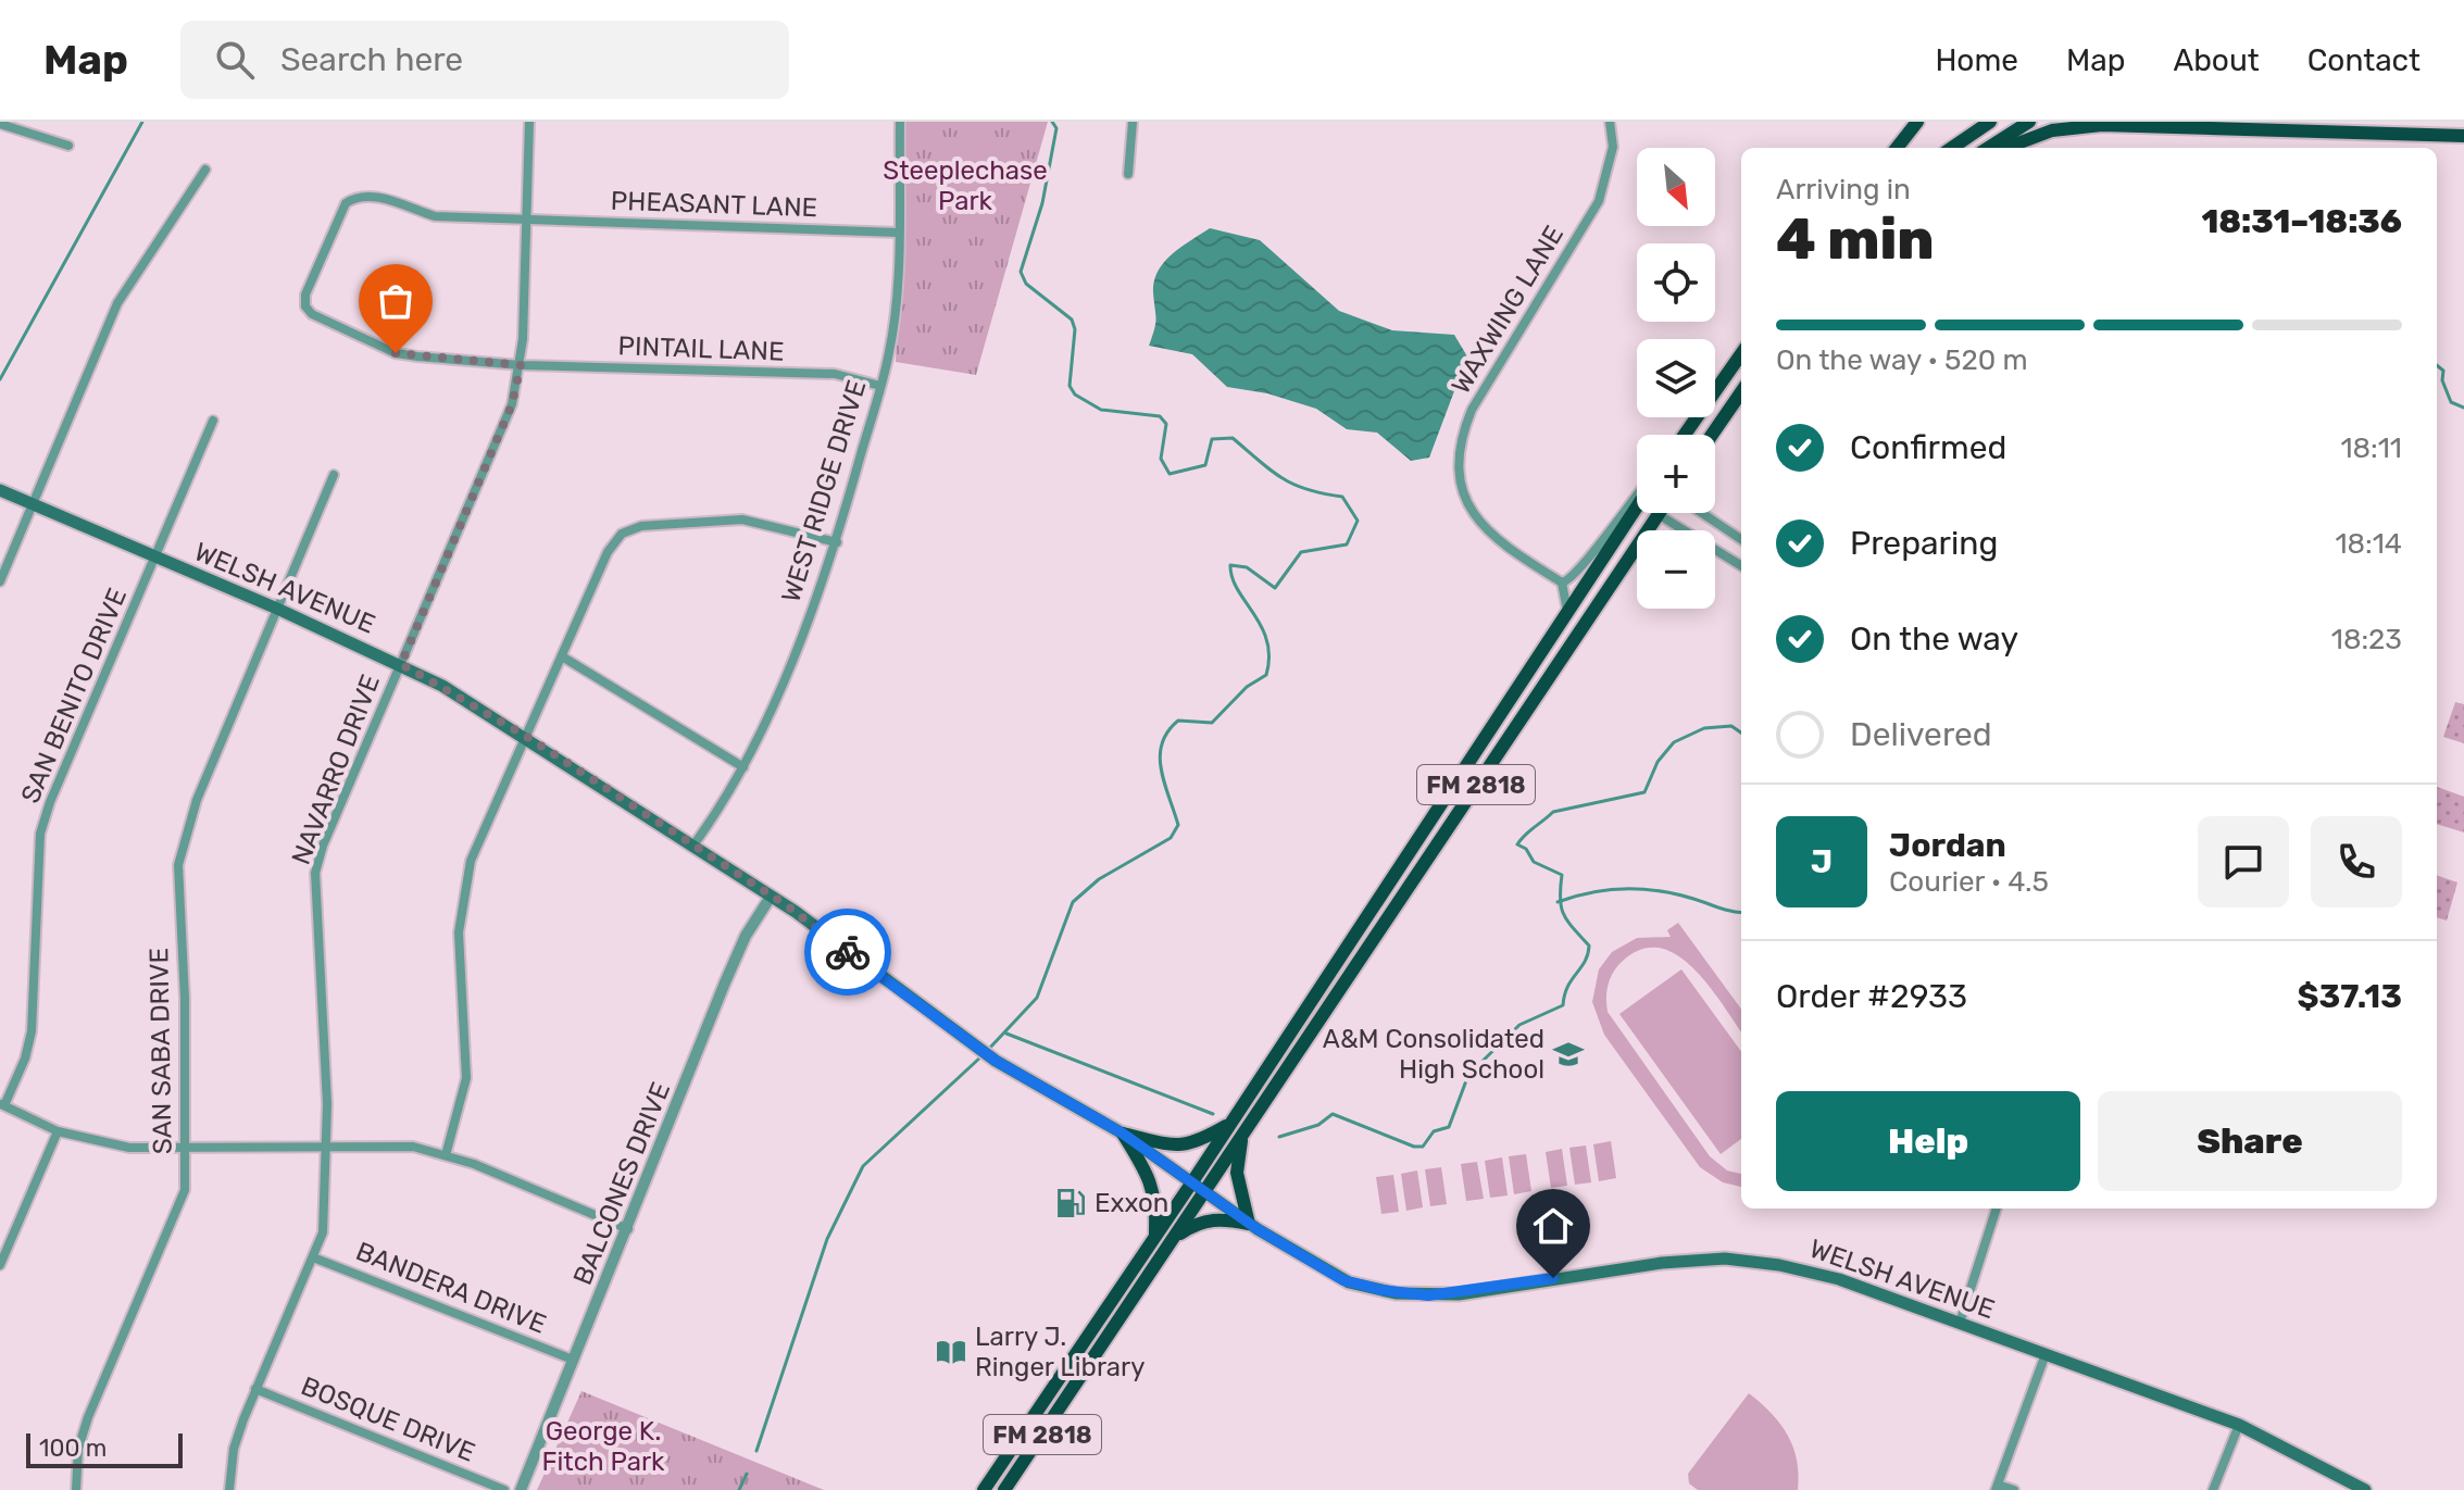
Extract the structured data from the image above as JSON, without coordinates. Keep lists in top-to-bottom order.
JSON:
{
  "streets": {
    "highway": ["FM 2818"],
    "main road": ["WELSH AVENUE"],
    "street": [
      "PHEASANT LANE",
      "WAXWING LANE",
      "PINTAIL LANE",
      "WEST RIDGE DRIVE",
      "SAN BENITO DRIVE",
      "NAVARRO DRIVE",
      "SAN SABA DRIVE",
      "BALCONES DRIVE",
      "BANDERA DRIVE",
      "BOSQUE DRIVE"
    ]
  },
  "crossings": [
    ["PHEASANT LANE", "PINTAIL LANE"],
    ["PHEASANT LANE", "WEST RIDGE DRIVE"],
    ["PHEASANT LANE", "NAVARRO DRIVE"],
    ["PINTAIL LANE", "WEST RIDGE DRIVE"],
    ["PINTAIL LANE", "NAVARRO DRIVE"],
    ["WEST RIDGE DRIVE", "WELSH AVENUE"],
    ["WELSH AVENUE", "SAN BENITO DRIVE"],
    ["WELSH AVENUE", "NAVARRO DRIVE"],
    ["WELSH AVENUE", "FM 2818"],
    ["WELSH AVENUE", "SAN SABA DRIVE"],
    ["WELSH AVENUE", "BALCONES DRIVE"],
    ["NAVARRO DRIVE", "BANDERA DRIVE"],
    ["NAVARRO DRIVE", "BOSQUE DRIVE"],
    ["BALCONES DRIVE", "BANDERA DRIVE"]
  ],
  "parks": ["Steeplechase Park", "George K. Fitch Park"],
  "places": {
    "school or university": ["A&M Consolidated High School"],
    "fuel station": ["Exxon"],
    "library": ["Larry J. Ringer Library"]
  },
  "scale_bar": "100 m",
  "north": "bottom right",
  "page": {
    "header": "Map",
    "search": "Search here",
    "nav": [
      "Home",
      "Map",
      "About",
      "Contact"
    ],
    "map_buttons": ["+", "−"],
    "heading": ["4 min", "Arriving in", "18:31–18:36"],
    "panel": [
      "Jordan",
      "Courier · 4.5",
      "Order #2933",
      "$37.13"
    ],
    "bar": "On the way · 520 m",
    "list": [
      ["Confirmed", "18:11"],
      ["Preparing", "18:14"],
      ["On the way", "18:23"],
      "Delivered"
    ],
    "round": "J",
    "buttons": ["Help", "Share"],
    "scale": "100 m"
  }
}
